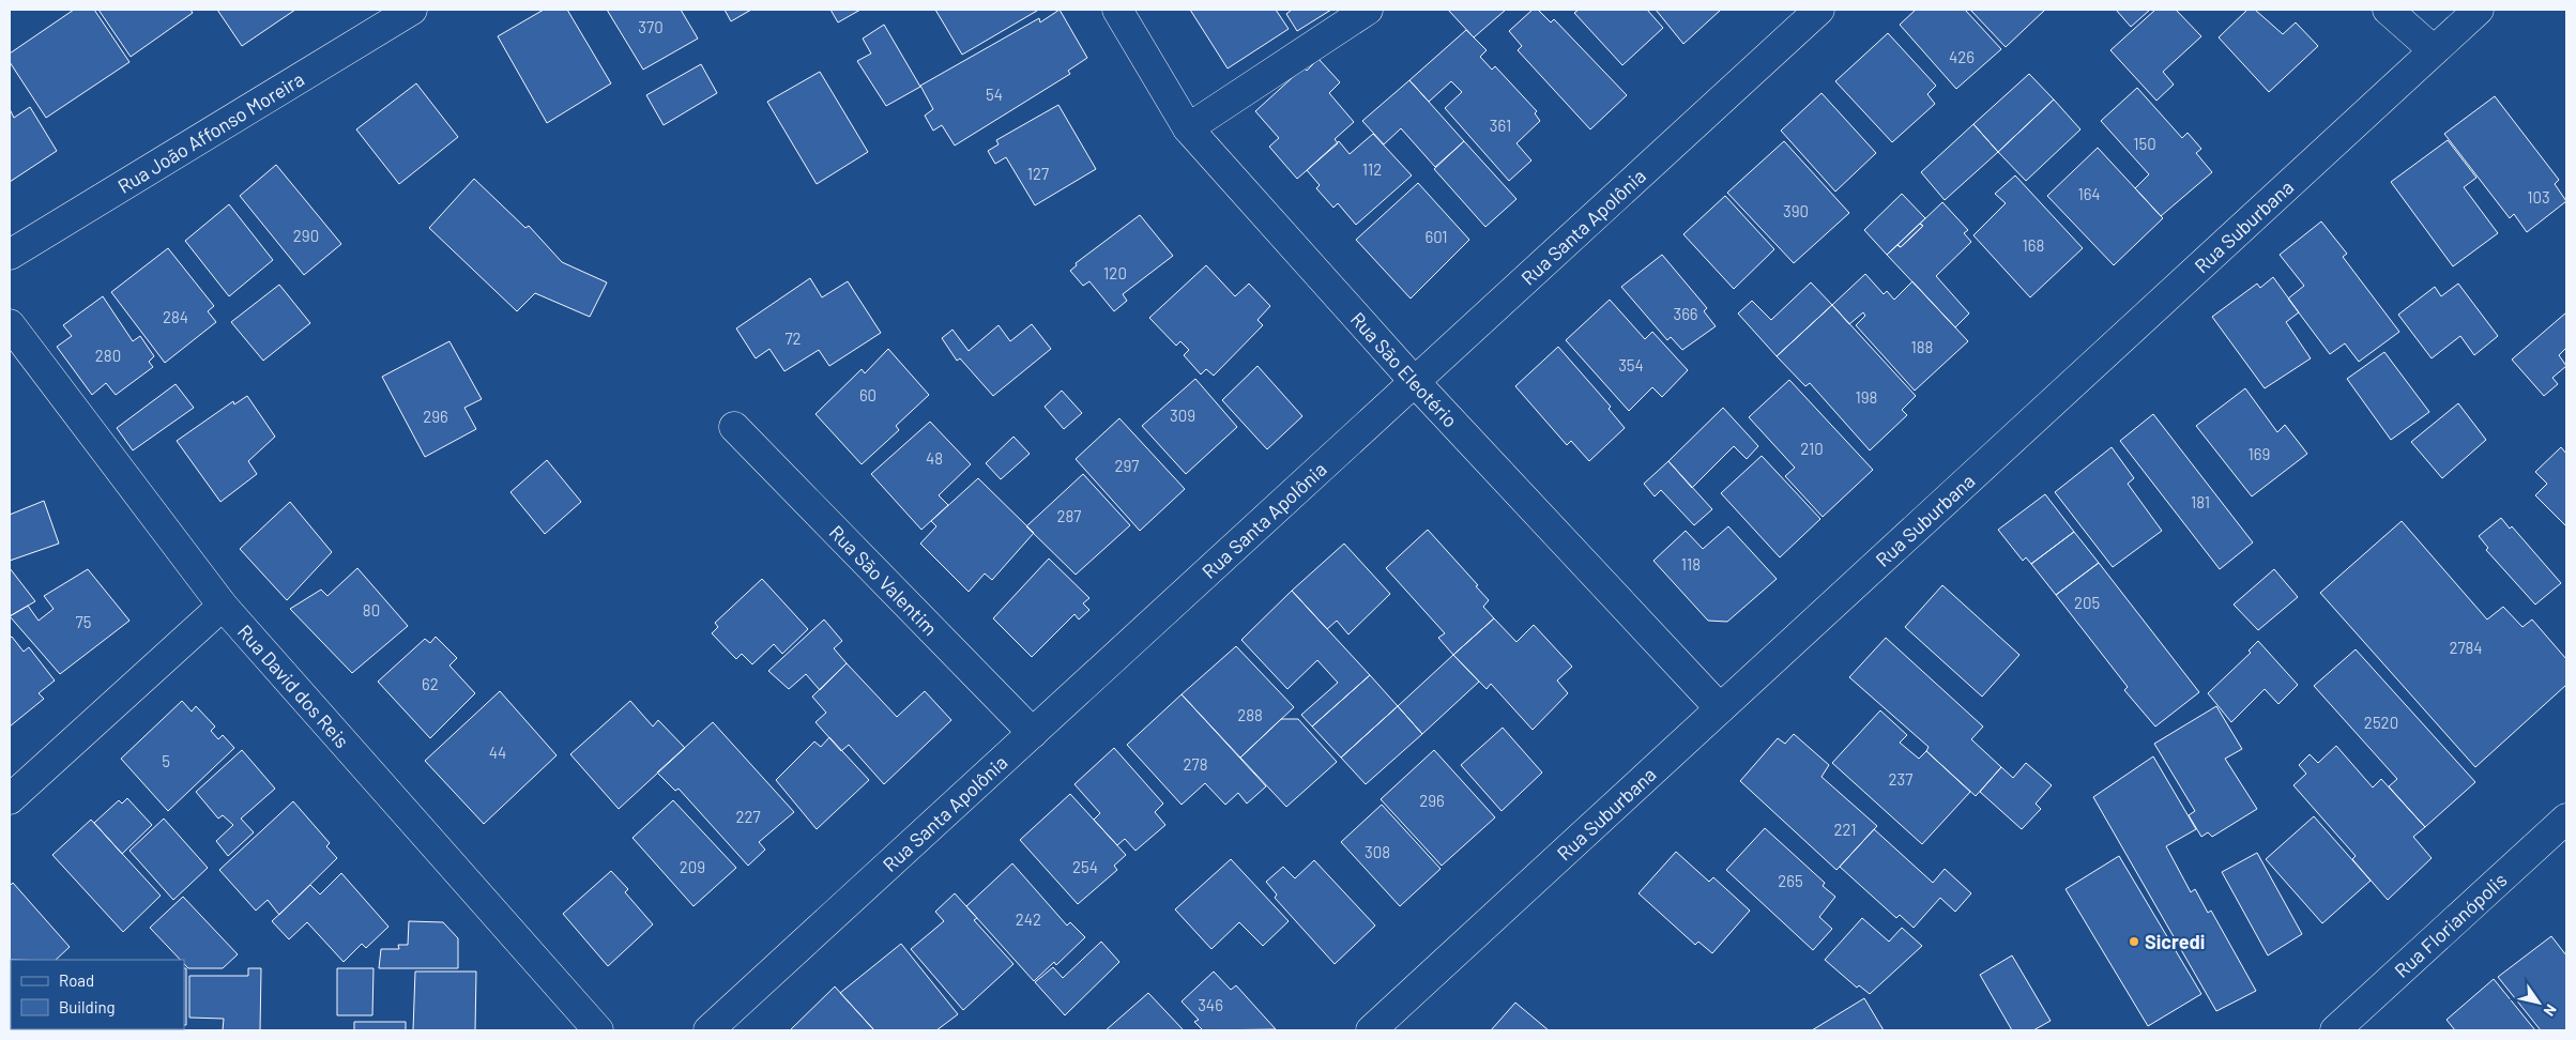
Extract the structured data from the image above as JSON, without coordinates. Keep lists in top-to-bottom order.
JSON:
{
  "streets": {
    "street": [
      "Rua João Affonso Moreira",
      "Rua Suburbana",
      "Rua Santa Apolônia",
      "Rua São Eleotério",
      "Rua São Valentim",
      "Rua David dos Reis",
      "Rua Florianópolis"
    ]
  },
  "crossings": [
    ["Rua Suburbana", "Rua São Eleotério"],
    ["Rua Santa Apolônia", "Rua São Eleotério"],
    ["Rua Santa Apolônia", "Rua São Valentim"]
  ],
  "places": ["Sicredi"],
  "house_numbers": [
    "370",
    "426",
    "54",
    "361",
    "150",
    "112",
    "127",
    "164",
    "103",
    "390",
    "290",
    "601",
    "168",
    "120",
    "366",
    "284",
    "72",
    "188",
    "280",
    "354",
    "60",
    "198",
    "309",
    "296",
    "210",
    "169",
    "48",
    "297",
    "181",
    "287",
    "118",
    "205",
    "80",
    "75",
    "2784",
    "62",
    "288",
    "2520",
    "44",
    "5",
    "278",
    "237",
    "296",
    "227",
    "221",
    "308",
    "209",
    "254",
    "265",
    "242",
    "346"
  ],
  "legend": ["Road", "Building"],
  "north": "bottom right"
}
